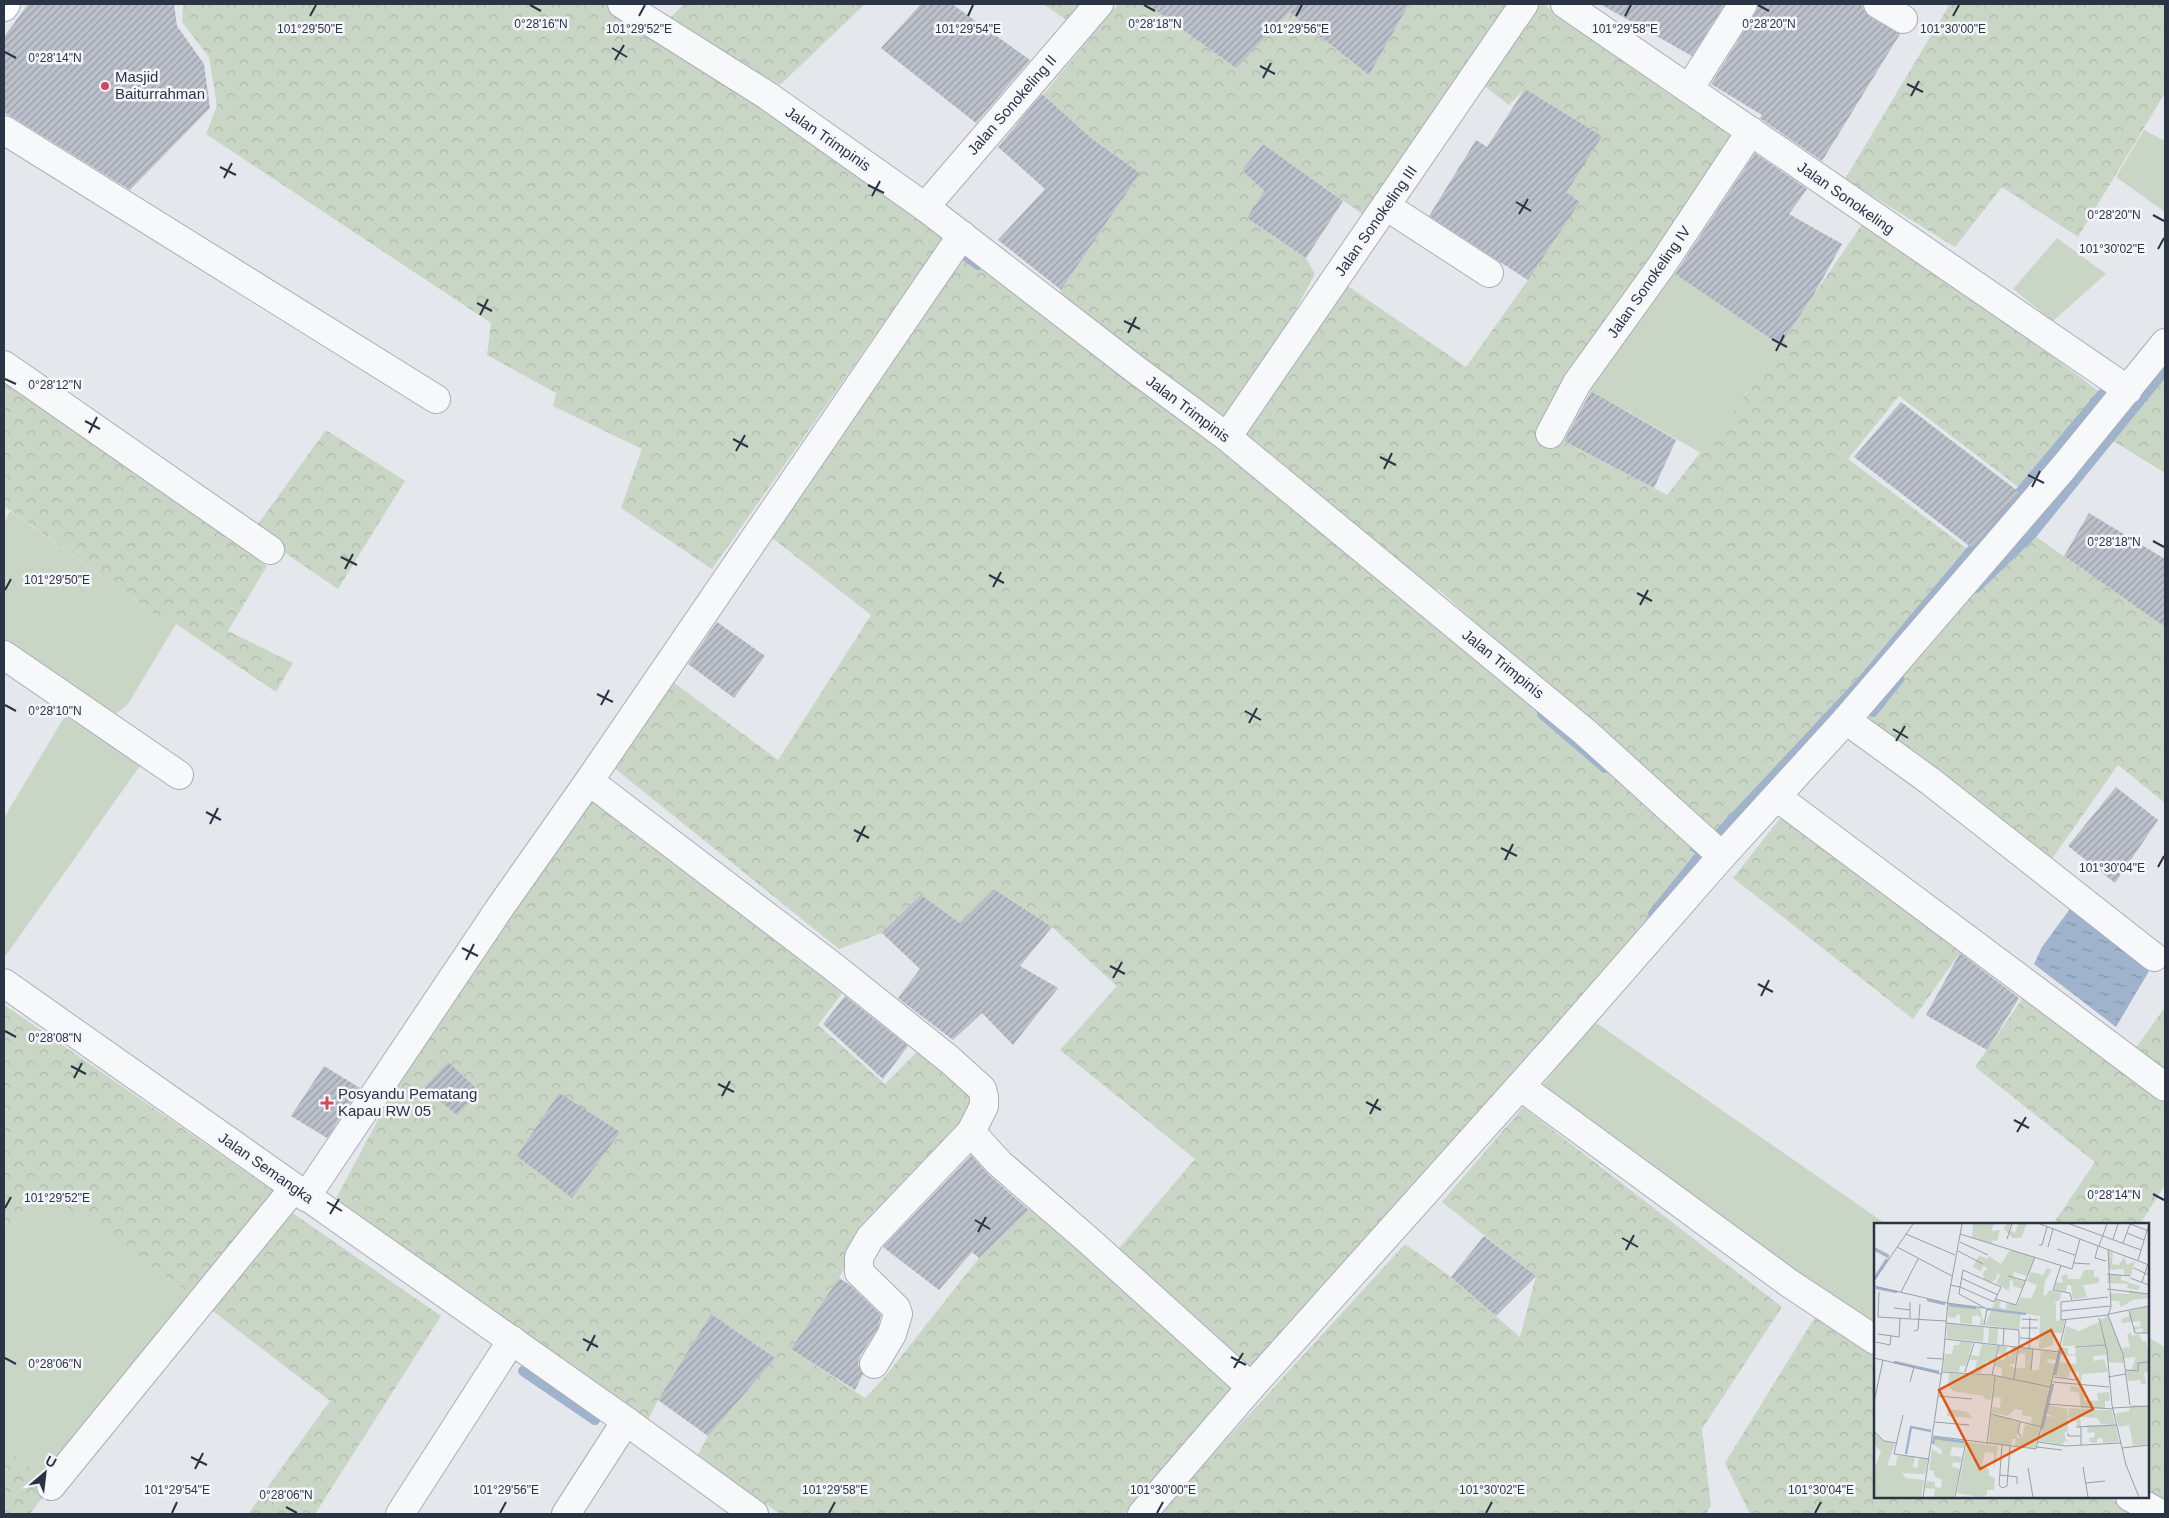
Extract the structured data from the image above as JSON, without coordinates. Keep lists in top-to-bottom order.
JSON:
{
  "streets": {
    "street": [
      "Jalan Sonokeling II",
      "Jalan Trimpinis",
      "Jalan Sonokeling",
      "Jalan Sonokeling III",
      "Jalan Sonokeling IV",
      "Jalan Semangka"
    ]
  },
  "crossings": [
    ["Jalan Sonokeling II", "Jalan Trimpinis"],
    ["Jalan Trimpinis", "Jalan Sonokeling III"],
    ["Jalan Sonokeling", "Jalan Sonokeling IV"]
  ],
  "places": {
    "other": ["Masjid Baiturrahman"],
    "health": ["Posyandu Pematang Kapau RW 05"]
  },
  "north": "top right",
  "coordinates": [
    "0°28'16\"N",
    "0°28'18\"N",
    "0°28'20\"N",
    "101°29'50\"E",
    "101°29'52\"E",
    "101°29'54\"E",
    "101°29'56\"E",
    "101°29'58\"E",
    "101°30'00\"E",
    "0°28'14\"N",
    "101°30'02\"E",
    "0°28'12\"N",
    "0°28'10\"N",
    "101°30'04\"E",
    "0°28'08\"N",
    "0°28'06\"N"
  ]
}
